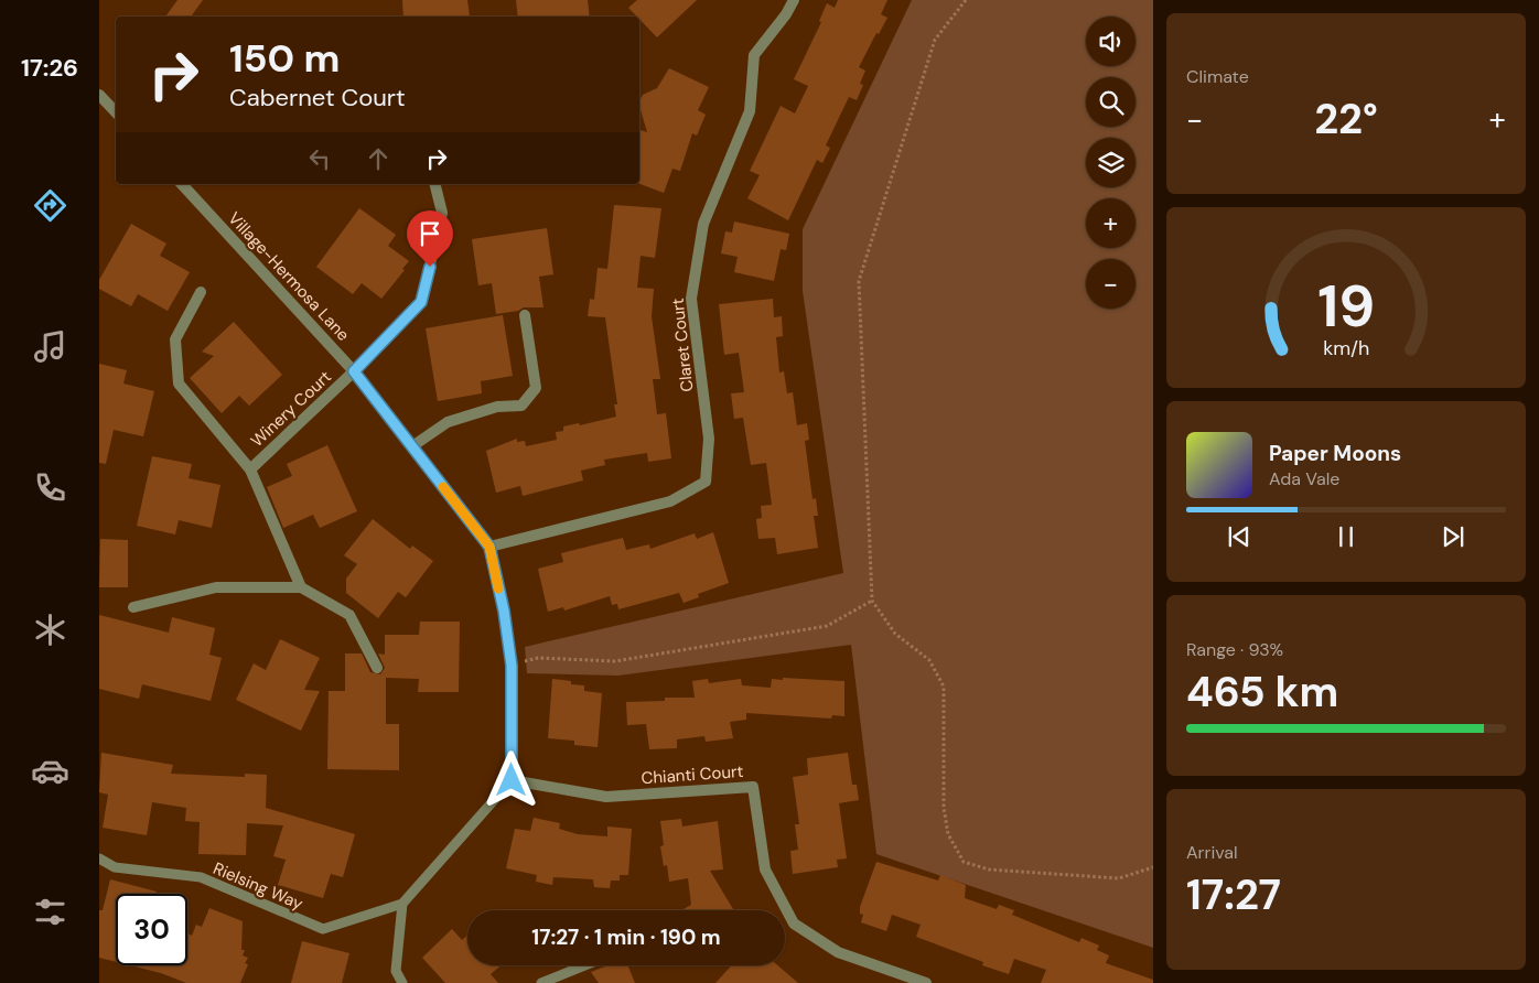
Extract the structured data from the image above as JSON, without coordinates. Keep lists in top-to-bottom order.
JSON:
{
  "streets": {
    "street": [
      "Village-Hermosa Lane",
      "Claret Court",
      "Winery Court",
      "Chianti Court"
    ],
    "lane": ["Rielsing Way"]
  },
  "crossings": [
    ["Village-Hermosa Lane", "Claret Court"],
    ["Village-Hermosa Lane", "Winery Court"],
    ["Village-Hermosa Lane", "Chianti Court"]
  ],
  "page": {
    "tabs": "17:26",
    "tile": [
      "Climate",
      ["Range · 93%", "465 km"],
      ["Arrival", "17:27"]
    ],
    "map_buttons": ["+", "−"],
    "turn": ["150 m", "Cabernet Court"],
    "heat": ["−", "22°", "+"],
    "song": ["Paper Moons", "Ada Vale"],
    "limit": "30",
    "trip": "17:27 · 1 min · 190 m",
    "gauge": ["19", "km/h"]
  }
}
